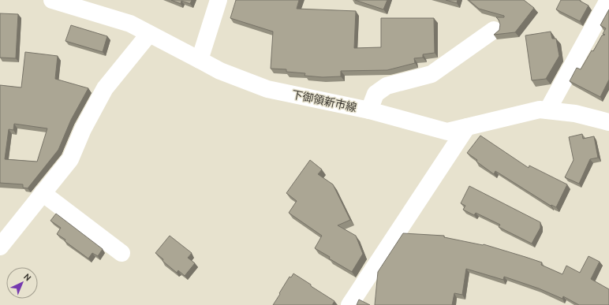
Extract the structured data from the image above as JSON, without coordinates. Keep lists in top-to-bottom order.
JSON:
{
  "streets": {
    "street": ["下御領新市線"]
  },
  "north": "top right"
}
